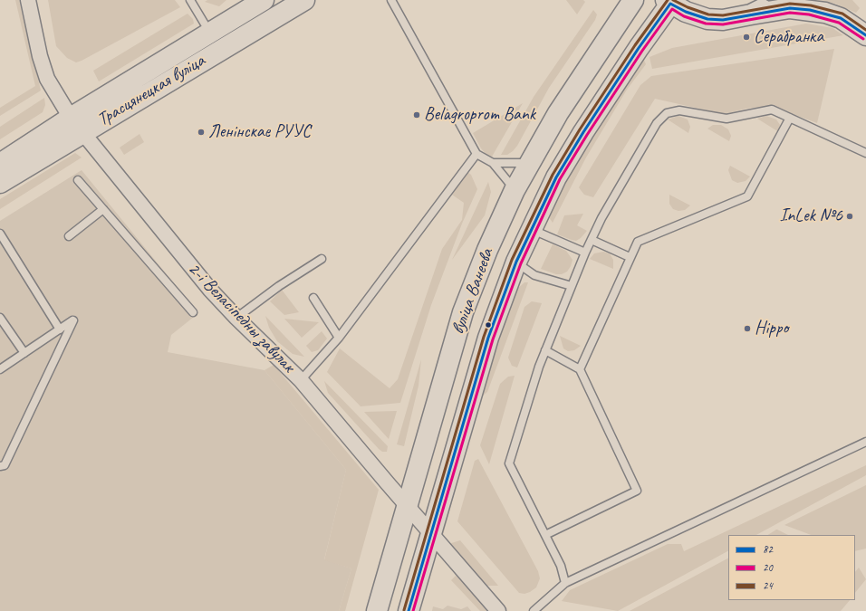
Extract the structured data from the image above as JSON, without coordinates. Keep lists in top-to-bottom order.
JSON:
{
  "streets": {
    "main road": ["Трасцянецкая вуліца", "вуліца Ванеева"],
    "street": ["2-і Веласіпедны завулак"]
  },
  "crossings": [
    ["Трасцянецкая вуліца", "2-і Веласіпедны завулак"],
    ["вуліца Ванеева", "2-і Веласіпедны завулак"]
  ],
  "places": [
    "Серабранка",
    "Belagroprom Bank",
    "Ленінскае РУУС",
    "InLek №6",
    "Hippo"
  ],
  "lines": ["transit line 24", "transit line 82", "transit line 20"],
  "legend": ["82", "20", "24"]
}
